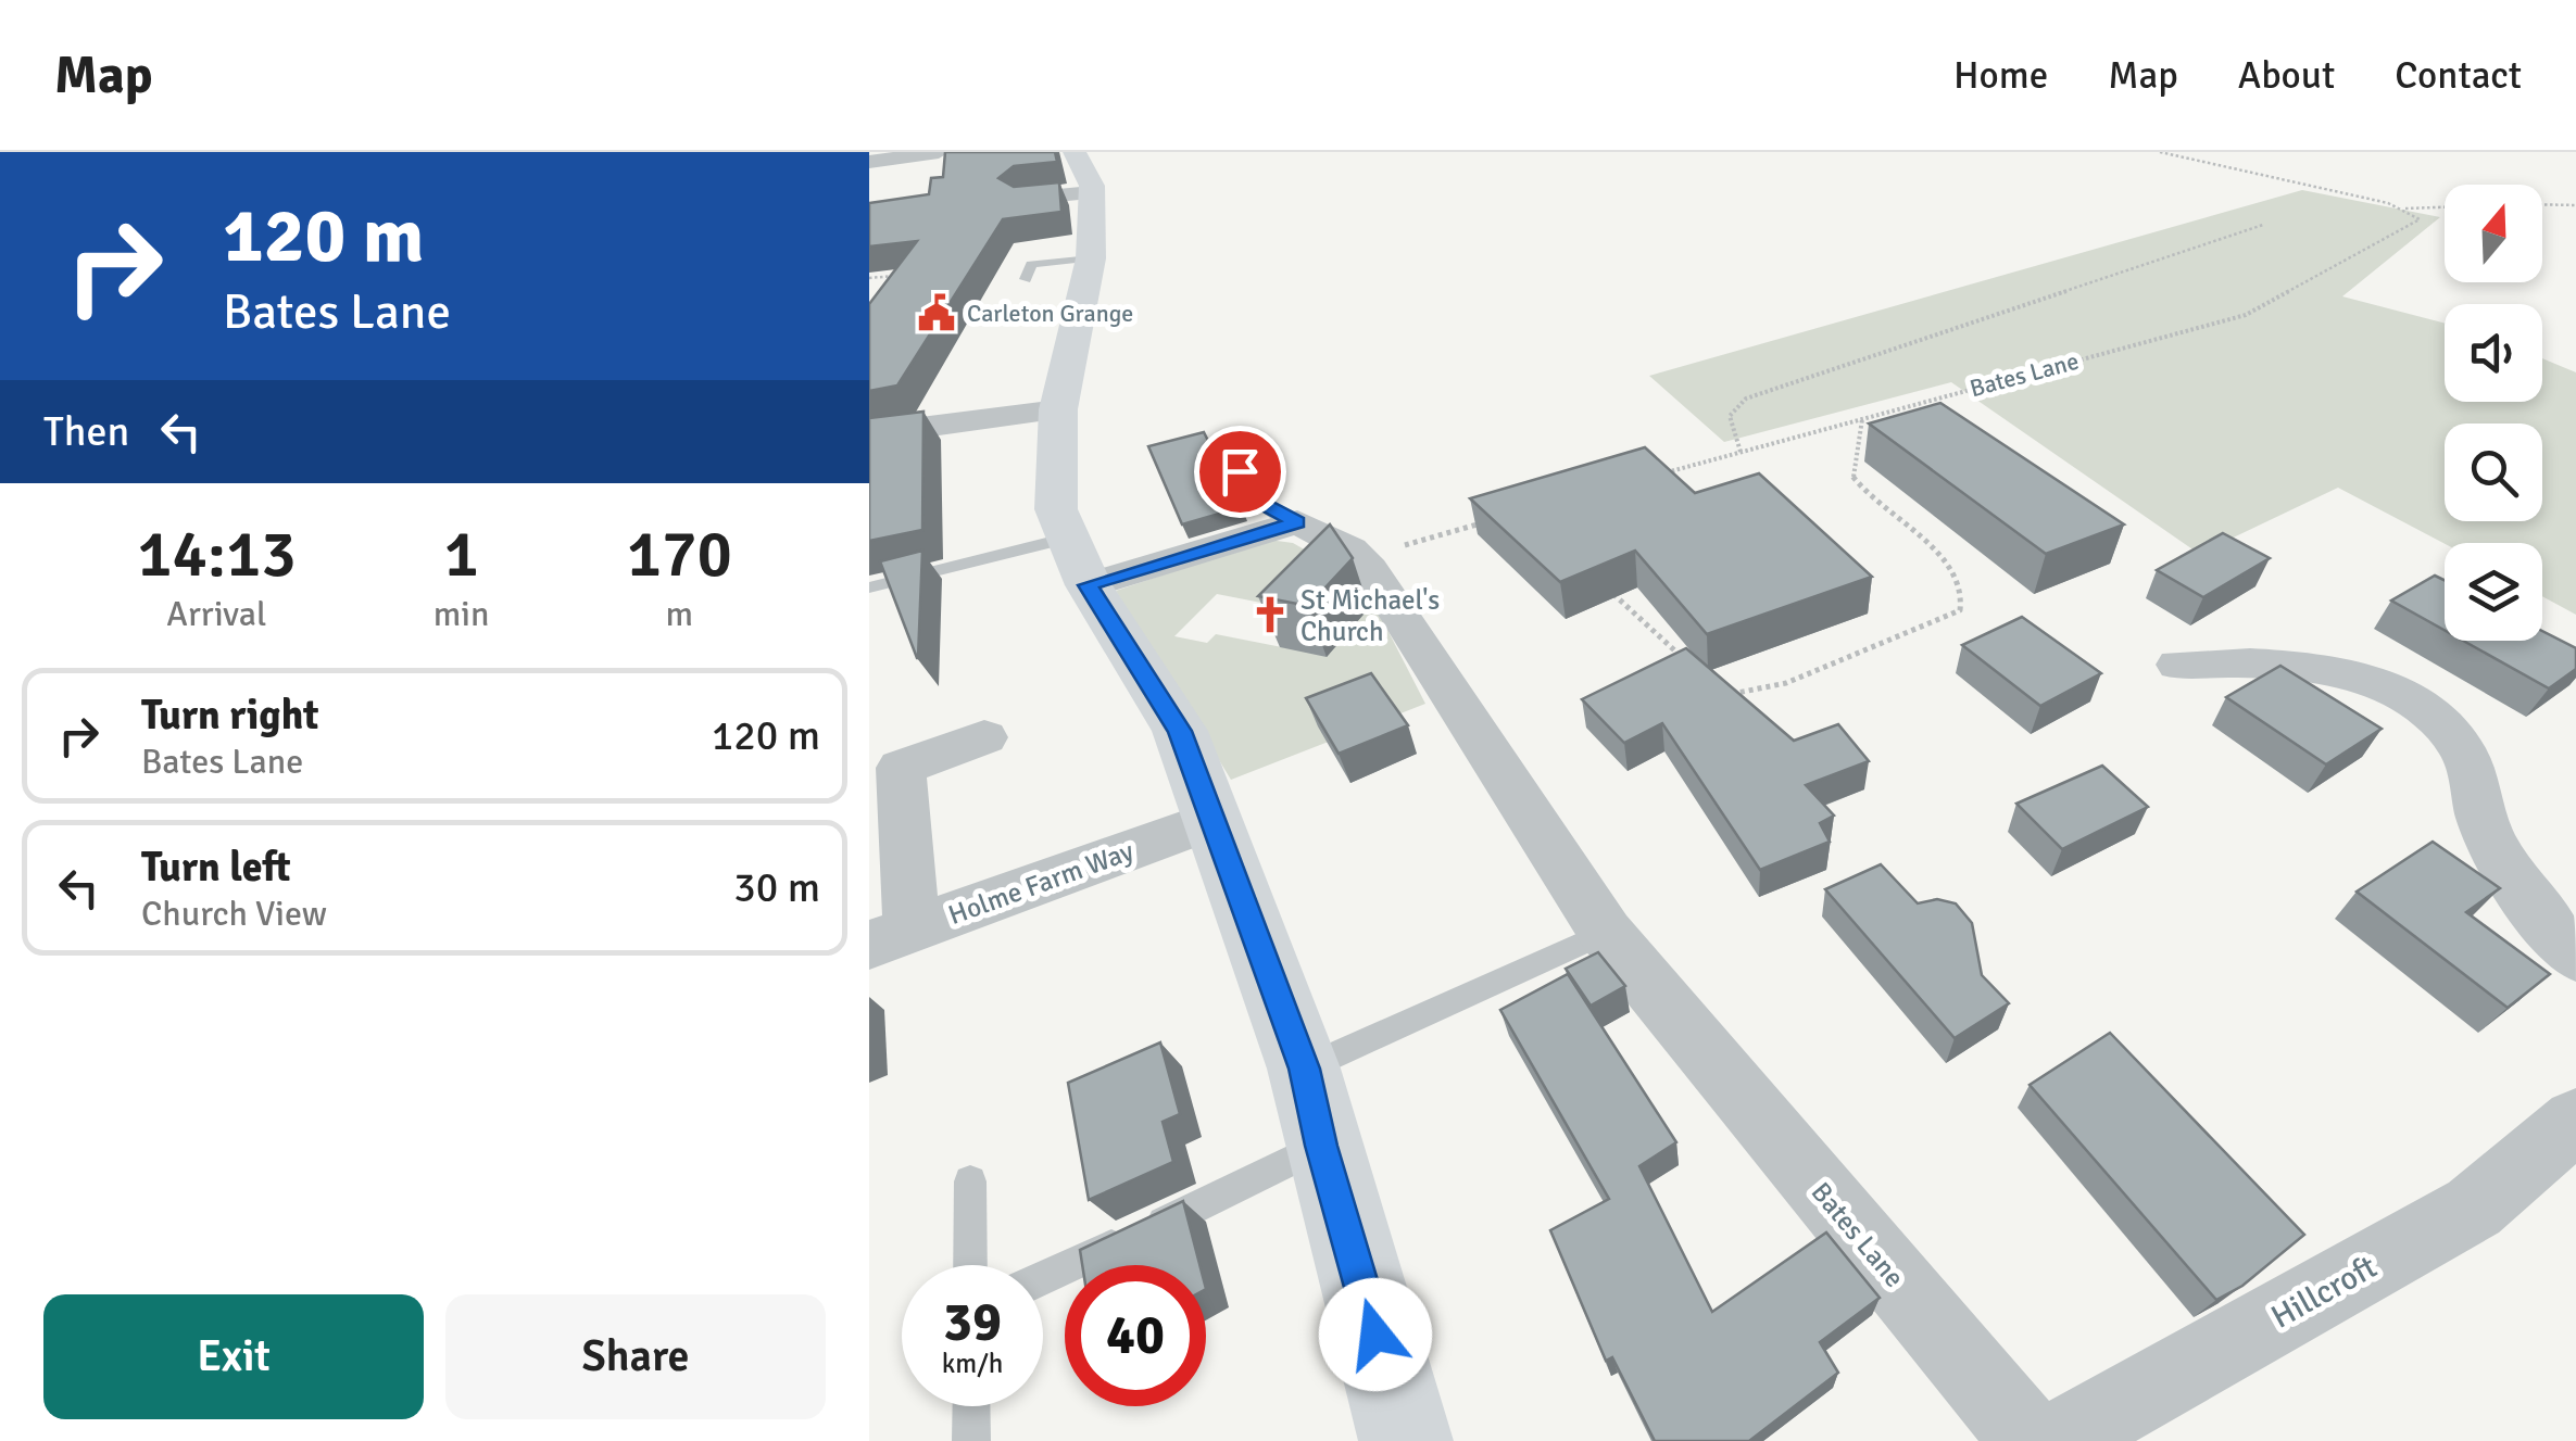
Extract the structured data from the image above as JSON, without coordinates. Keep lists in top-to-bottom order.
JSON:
{
  "streets": {
    "street": ["Bates Lane", "Holme Farm Way", "Hillcroft"]
  },
  "places": {
    "public building": ["Carleton Grange"],
    "church": ["St Michael's Church"]
  },
  "north": "top",
  "page": {
    "header": "Map",
    "nav": [
      "Home",
      "Map",
      "About",
      "Contact"
    ],
    "turn": ["120 m", "Bates Lane"],
    "then": "Then",
    "eta": [
      "14:13",
      "Arrival",
      "1",
      "min",
      "170",
      "m"
    ],
    "list": [
      {
        "name": "Turn right",
        "note": "Bates Lane",
        "value": "120 m"
      },
      {
        "name": "Turn left",
        "note": "Church View",
        "value": "30 m"
      }
    ],
    "speed": "39 km/h",
    "limit": "40",
    "buttons": ["Exit", "Share"]
  }
}
